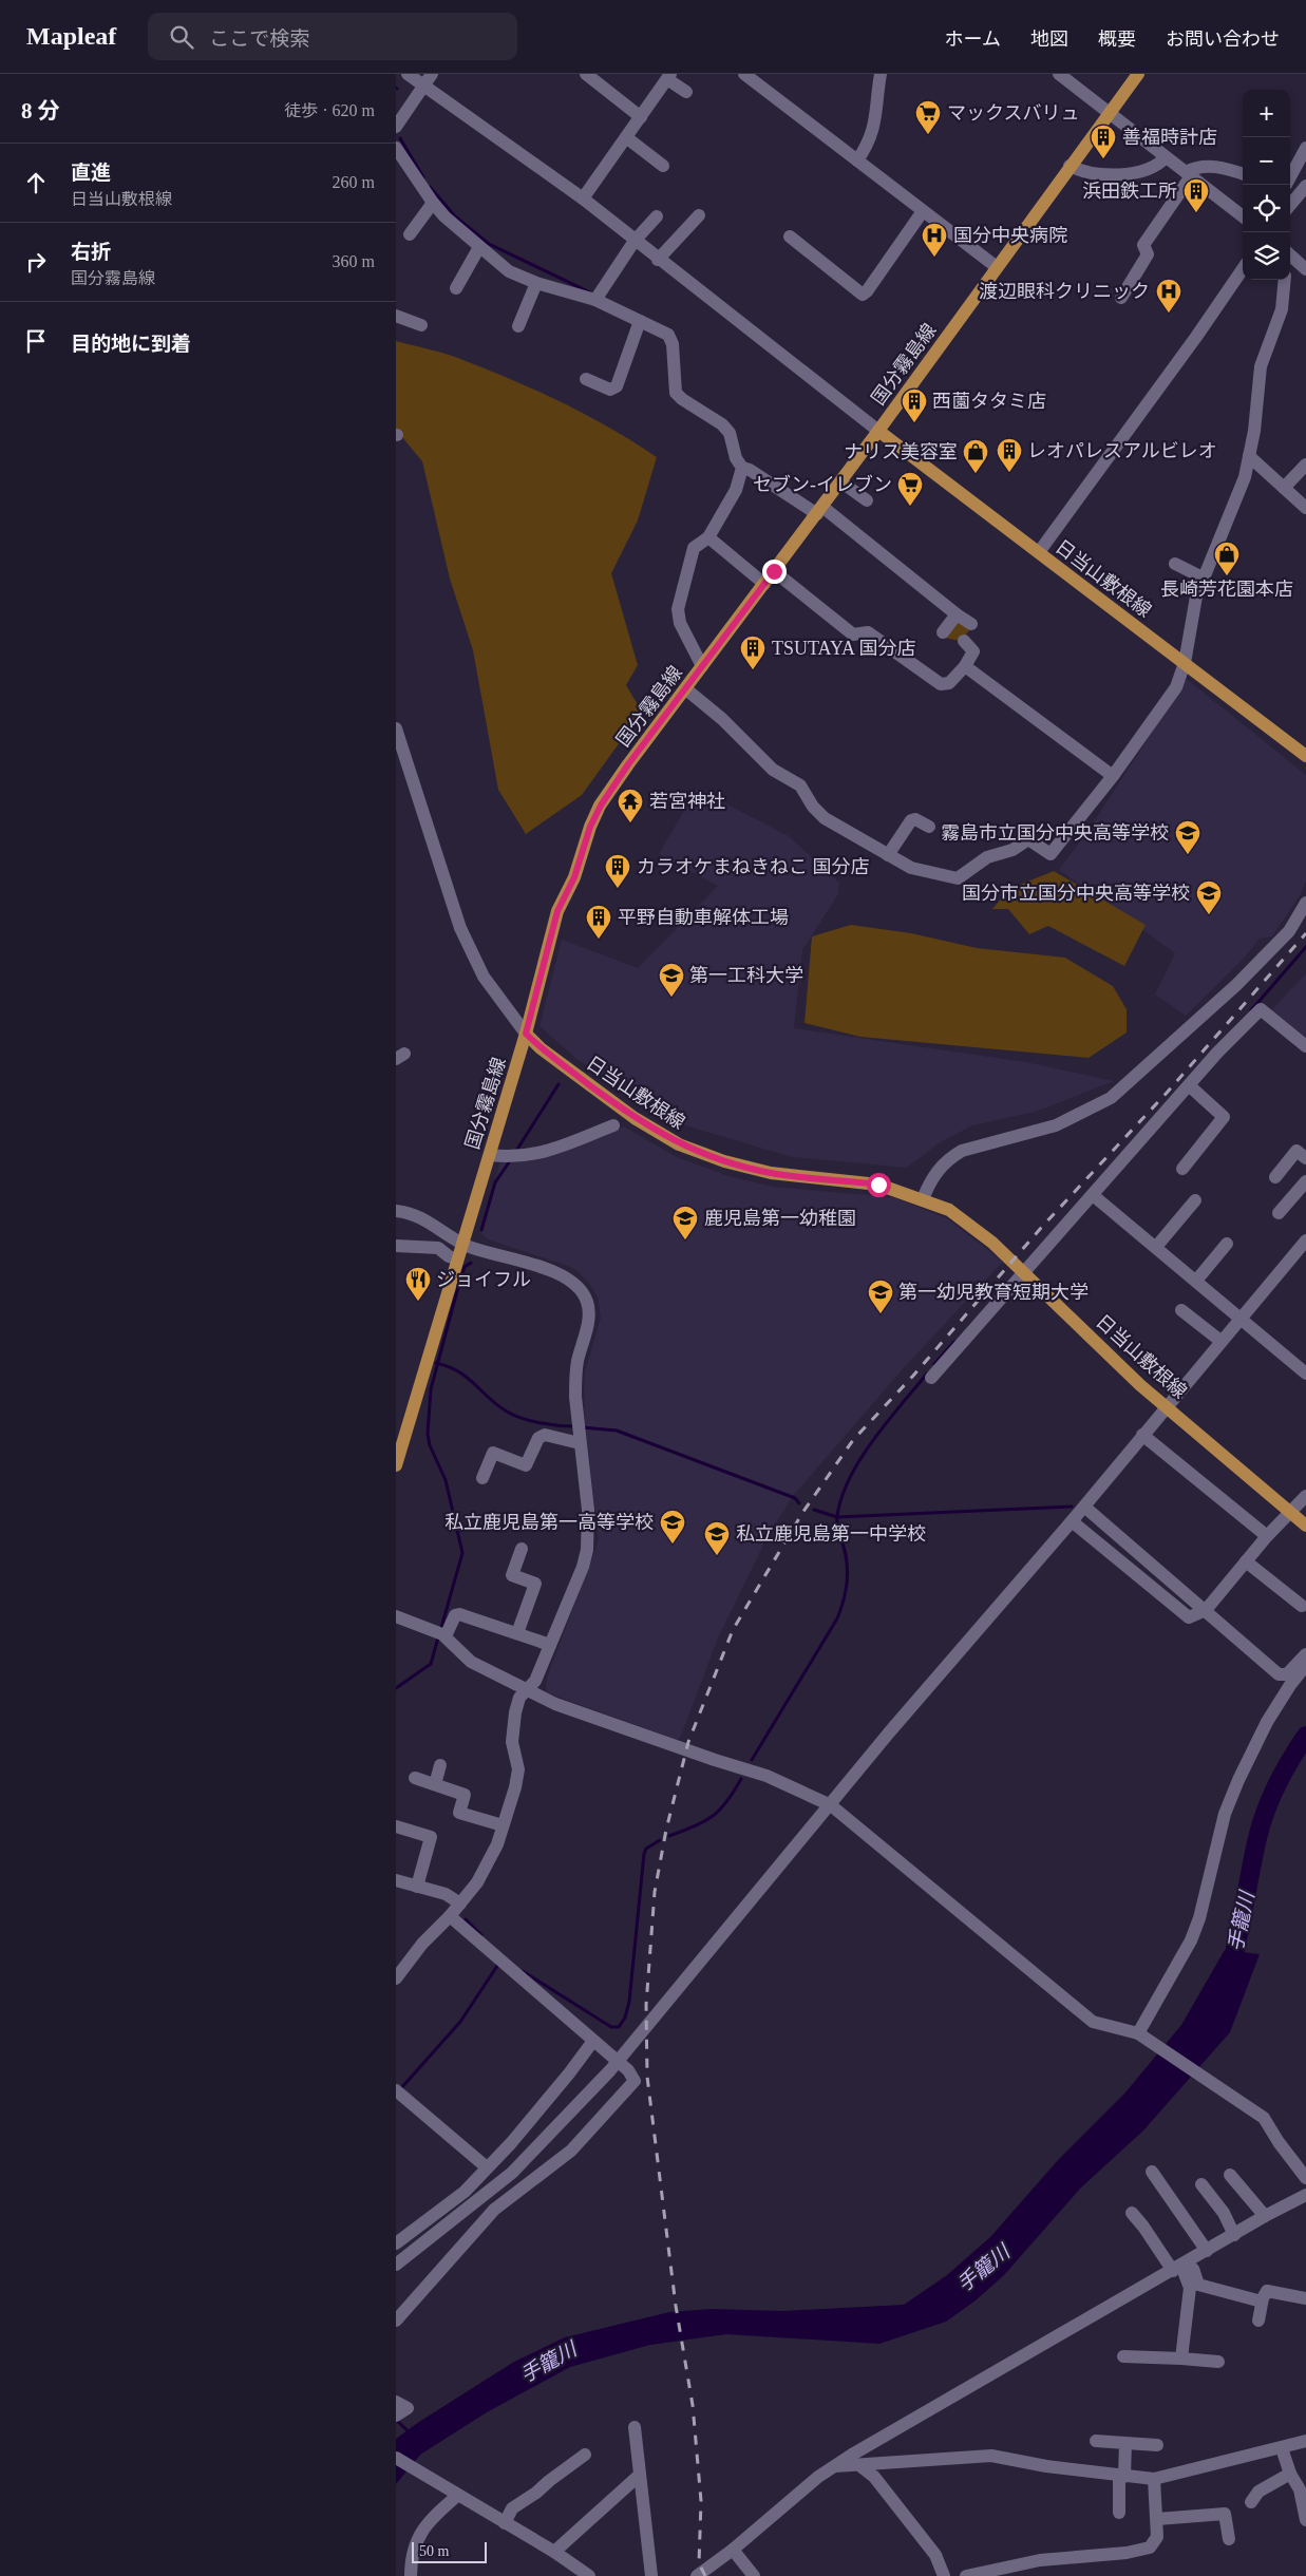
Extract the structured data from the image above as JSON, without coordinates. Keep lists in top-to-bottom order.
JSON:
{
  "streets": {
    "main road": ["国分霧島線", "日当山敷根線"]
  },
  "crossings": [
    ["国分霧島線", "日当山敷根線"]
  ],
  "water": ["手籠川"],
  "places": {
    "supermarket": ["マックスバリュ", "セブン-イレブン"],
    "building": [
      "善福時計店",
      "浜田鉄工所",
      "西薗タタミ店",
      "レオパレスアルビレオ",
      "TSUTAYA 国分店",
      "カラオケまねきねこ 国分店",
      "平野自動車解体工場"
    ],
    "hospital": ["国分中央病院", "渡辺眼科クリニック"],
    "shop": ["ナリス美容室", "長崎芳花園本店"],
    "temple": ["若宮神社"],
    "school or university": [
      "霧島市立国分中央高等学校",
      "国分市立国分中央高等学校",
      "第一工科大学",
      "鹿児島第一幼稚園",
      "第一幼児教育短期大学",
      "私立鹿児島第一高等学校",
      "私立鹿児島第一中学校"
    ],
    "restaurant": ["ジョイフル"]
  },
  "scale_bar": "50 m",
  "page": {
    "header": "Mapleaf",
    "search": "ここで検索",
    "nav": [
      "ホーム",
      "地図",
      "概要",
      "お問い合わせ"
    ],
    "heading": ["8 分", "徒歩 · 620 m"],
    "map_buttons": ["+", "−"],
    "list": [
      ["直進", "日当山敷根線", "260 m"],
      ["右折", "国分霧島線", "360 m"],
      "目的地に到着"
    ],
    "scale": "50 m"
  }
}
